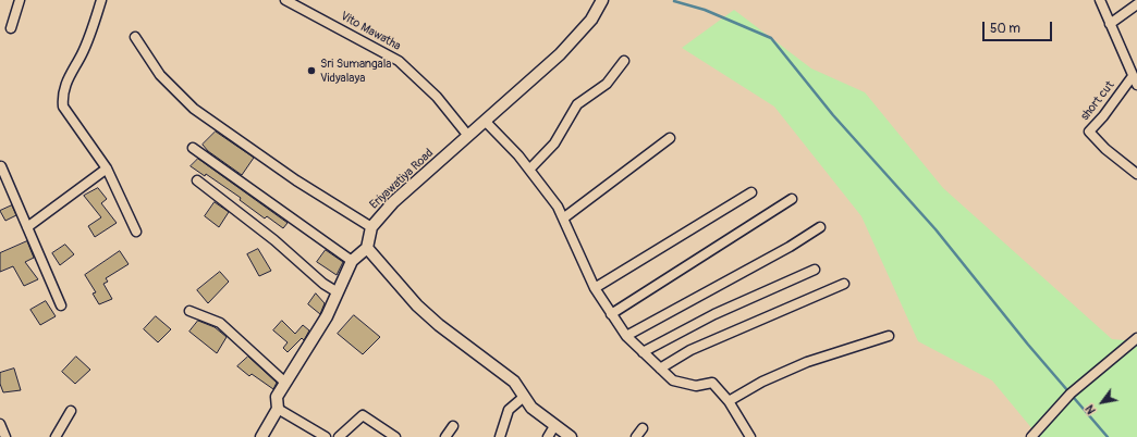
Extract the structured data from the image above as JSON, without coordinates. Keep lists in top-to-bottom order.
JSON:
{
  "streets": {
    "street": ["Vito Mawatha", "short cut", "Eriyawatiya Road"]
  },
  "crossings": [
    ["Vito Mawatha", "Eriyawatiya Road"]
  ],
  "places": ["Sri Sumangala Vidyalaya"],
  "scale_bar": "50 m",
  "north": "bottom left"
}
